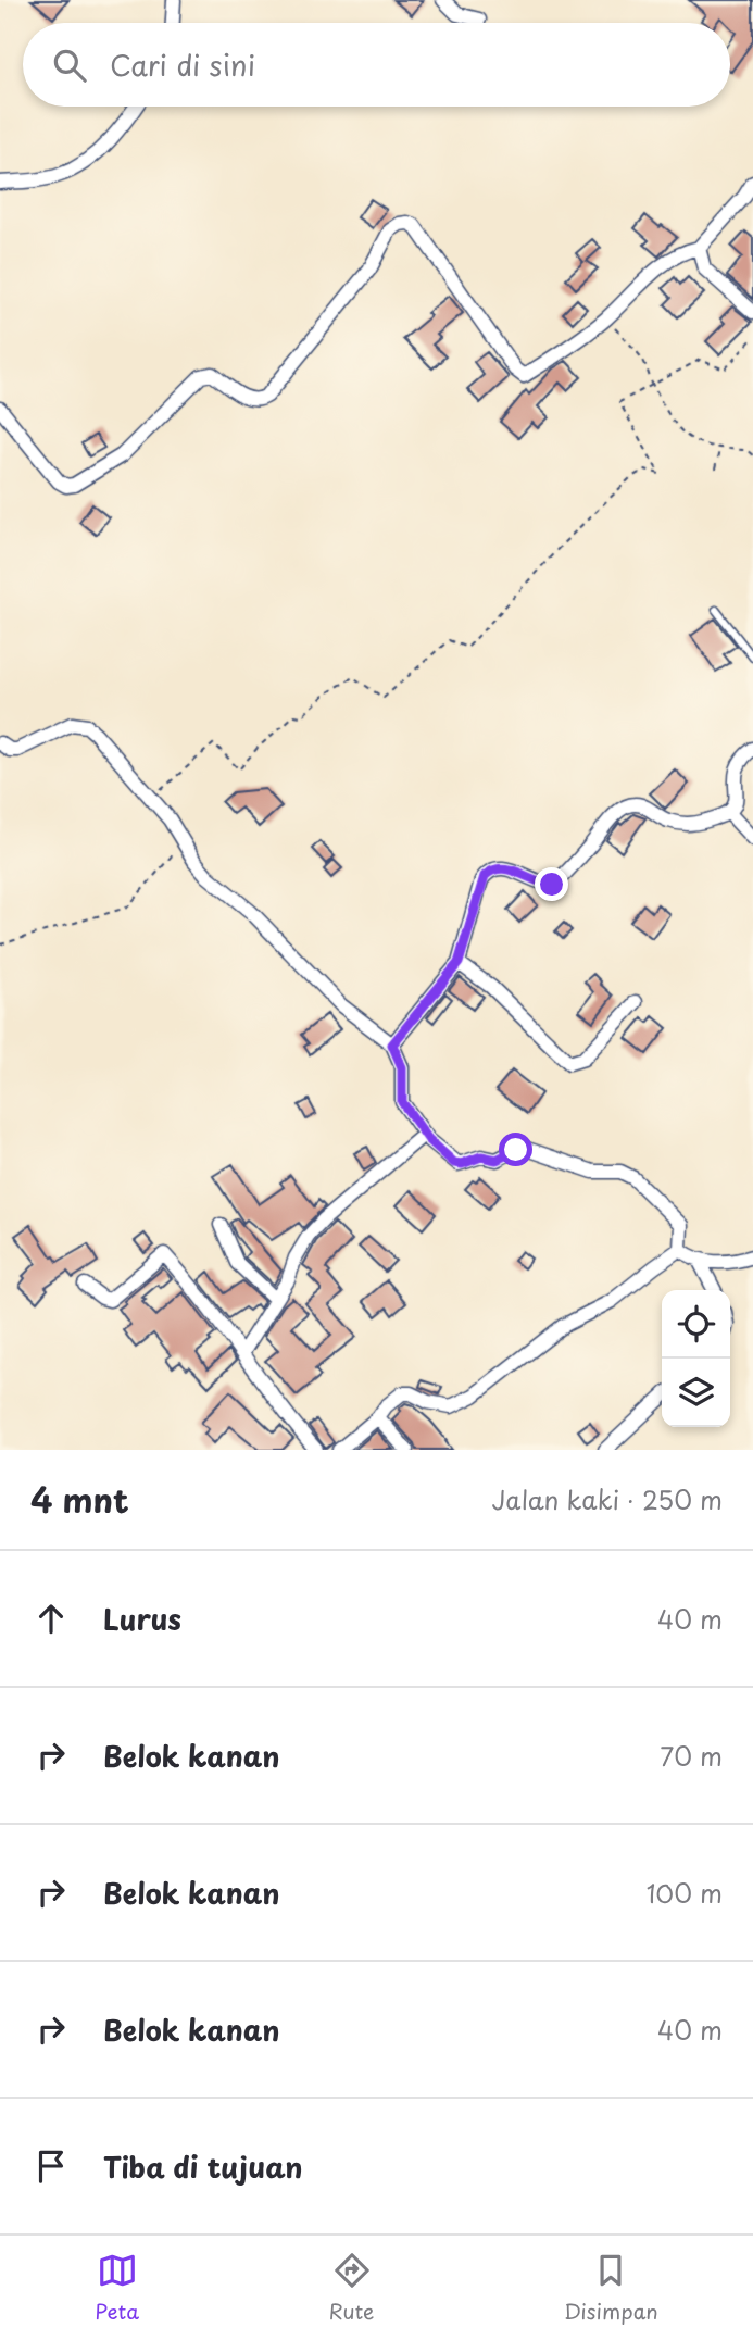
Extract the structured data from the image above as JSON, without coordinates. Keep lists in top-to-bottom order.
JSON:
{
  "page": {
    "search": "Cari di sini",
    "heading": ["4 mnt", "Jalan kaki · 250 m"],
    "list": [
      ["Lurus", "40 m"],
      ["Belok kanan", "70 m"],
      ["Belok kanan", "100 m"],
      ["Belok kanan", "40 m"],
      "Tiba di tujuan"
    ],
    "nav": ["Peta", "Rute", "Disimpan"]
  }
}
